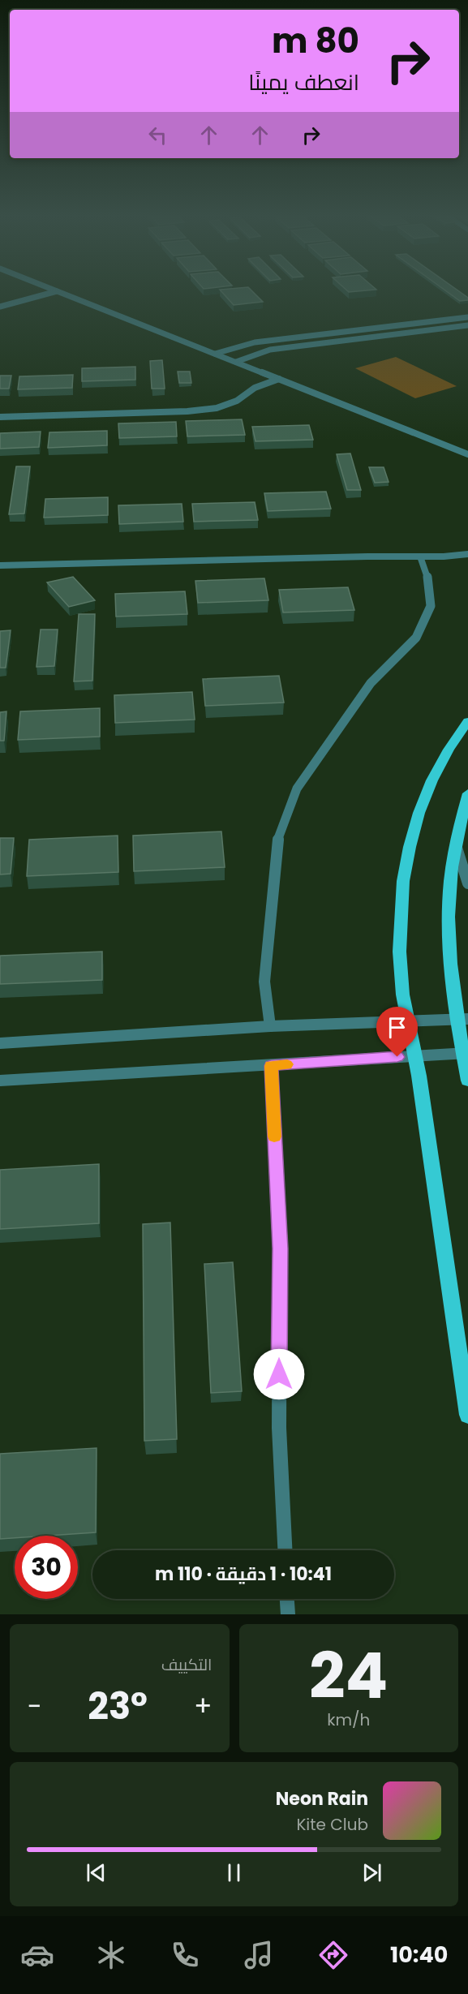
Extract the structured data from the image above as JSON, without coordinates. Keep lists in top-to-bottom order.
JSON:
{
  "page": {
    "turn": ["80 m", "انعطف يمينًا"],
    "limit": "30",
    "trip": "10:41 · 1 دقيقة · 110 m",
    "tile": [
      ["24", "km/h"],
      "التكييف"
    ],
    "heat": ["−", "23°", "+"],
    "song": ["Neon Rain", "Kite Club"],
    "tabs": "10:40"
  }
}
